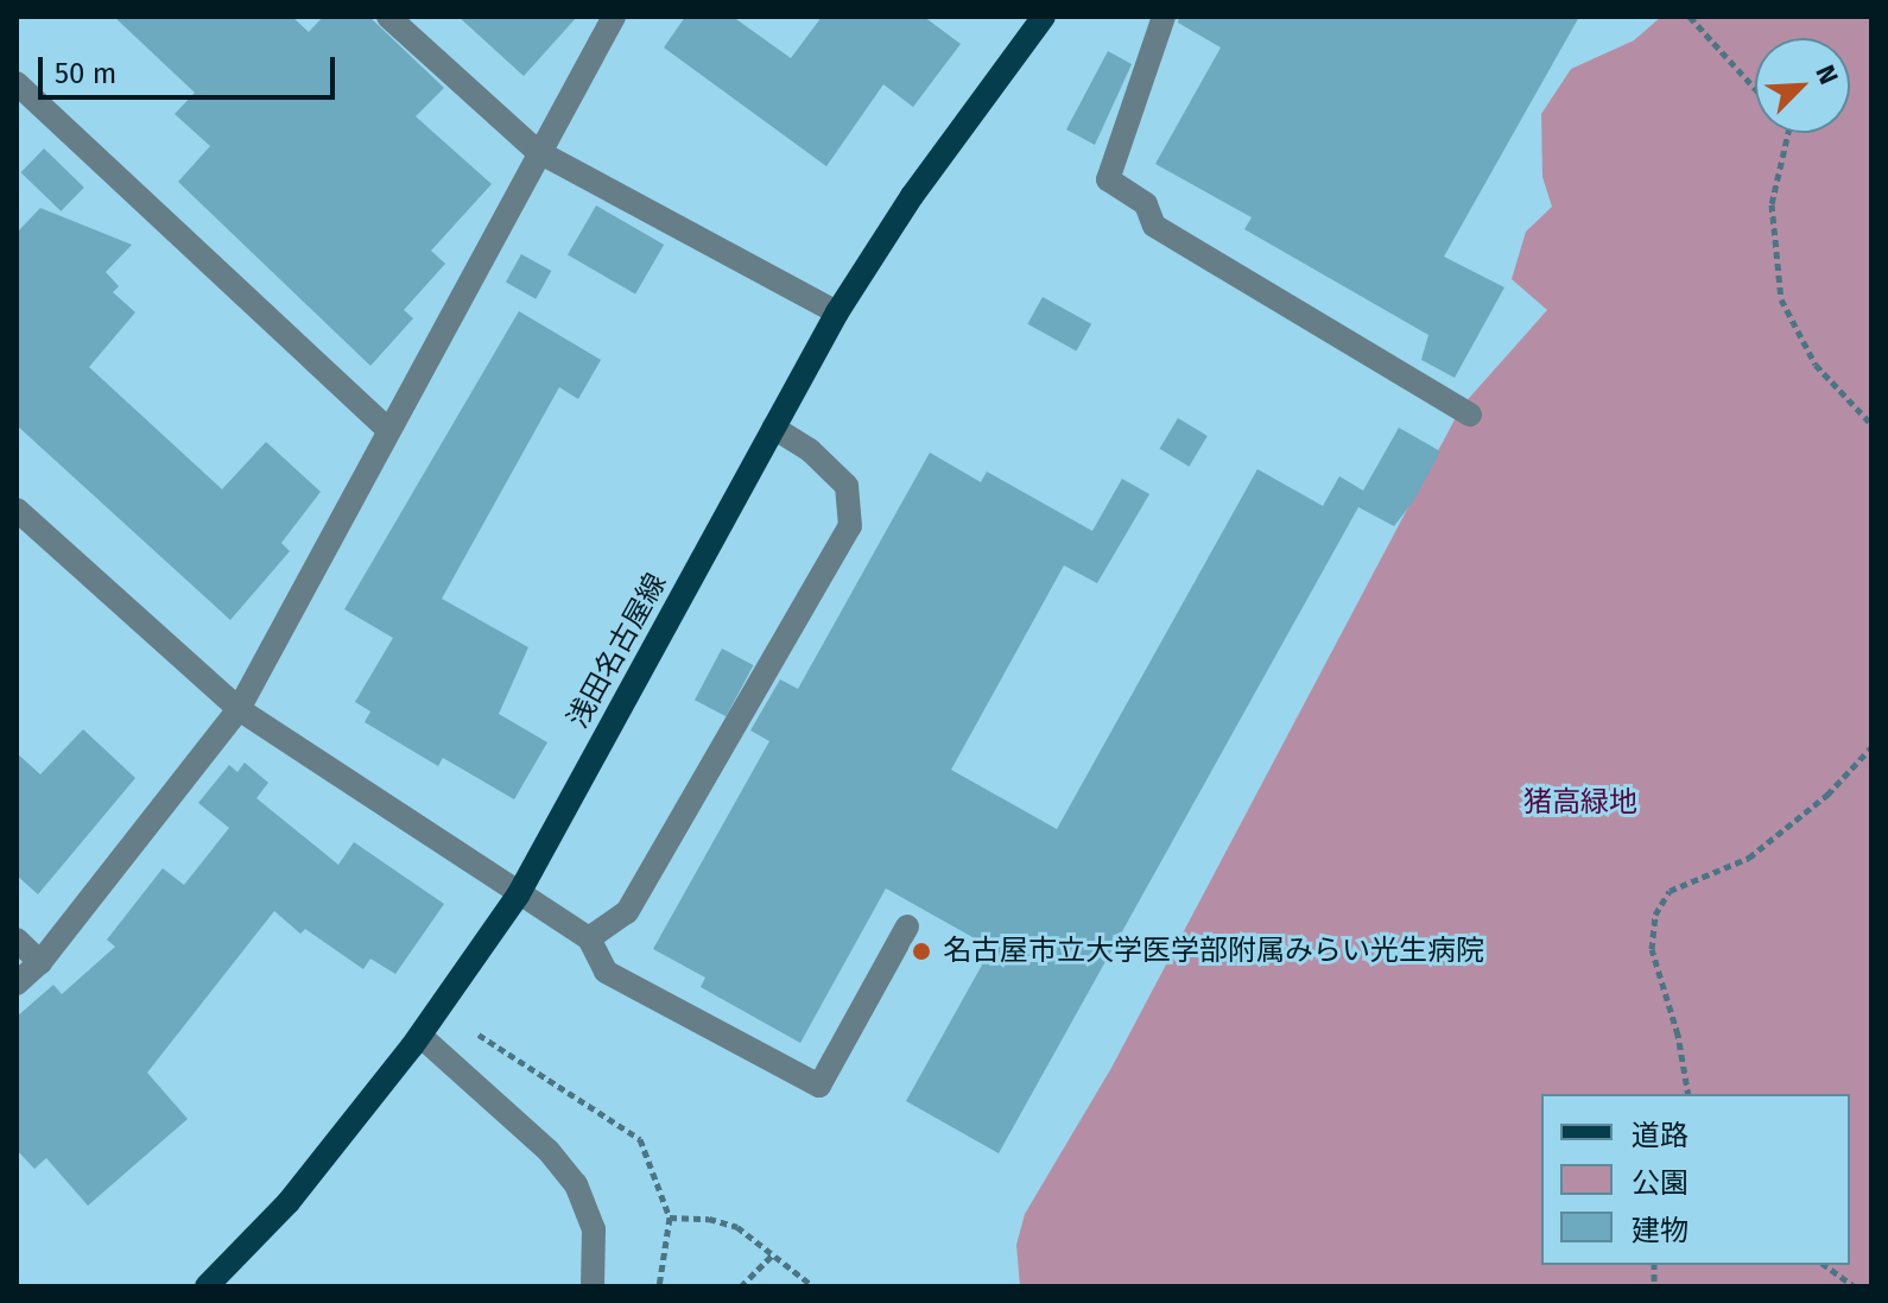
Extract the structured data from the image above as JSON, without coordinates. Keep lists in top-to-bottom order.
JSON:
{
  "streets": {
    "main road": ["浅田名古屋線"]
  },
  "parks": ["猪高緑地"],
  "places": ["名古屋市立大学医学部附属みらい光生病院"],
  "legend": ["道路", "公園", "建物"],
  "scale_bar": "50 m",
  "north": "top right"
}
